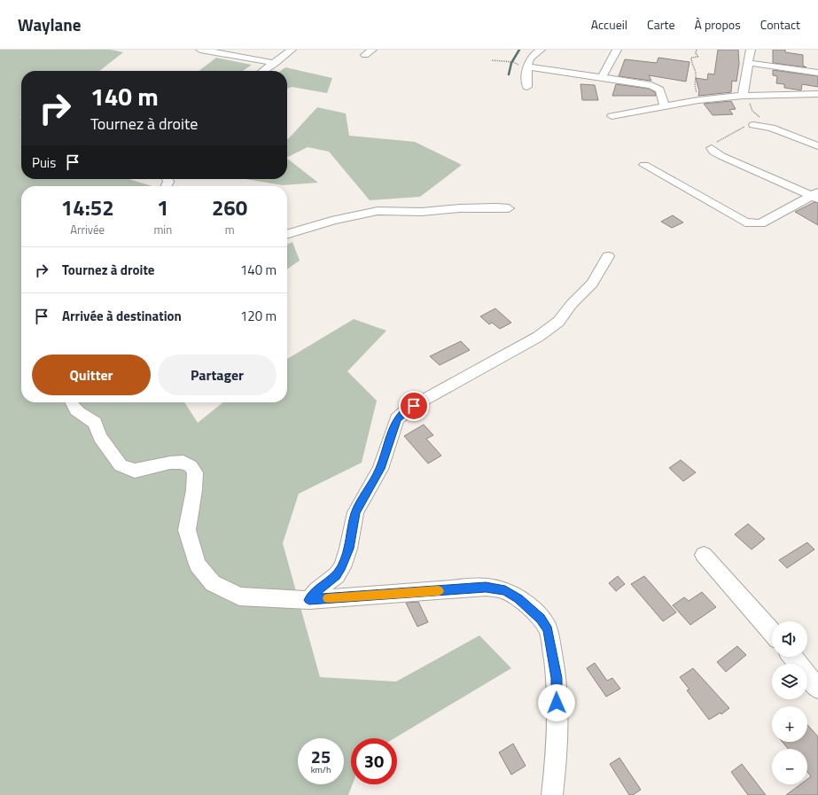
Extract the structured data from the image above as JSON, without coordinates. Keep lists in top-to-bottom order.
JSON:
{
  "page": {
    "header": "Waylane",
    "nav": [
      "Accueil",
      "Carte",
      "À propos",
      "Contact"
    ],
    "turn": ["140 m", "Tournez à droite"],
    "then": "Puis",
    "eta": [
      "14:52",
      "Arrivée",
      "1",
      "min",
      "260",
      "m"
    ],
    "list": [
      {
        "name": "Tournez à droite",
        "value": "140 m"
      },
      {
        "name": "Arrivée à destination",
        "value": "120 m"
      }
    ],
    "buttons": ["Quitter", "Partager"],
    "map_buttons": ["+", "−"],
    "speed": "25 km/h",
    "limit": "30"
  }
}
